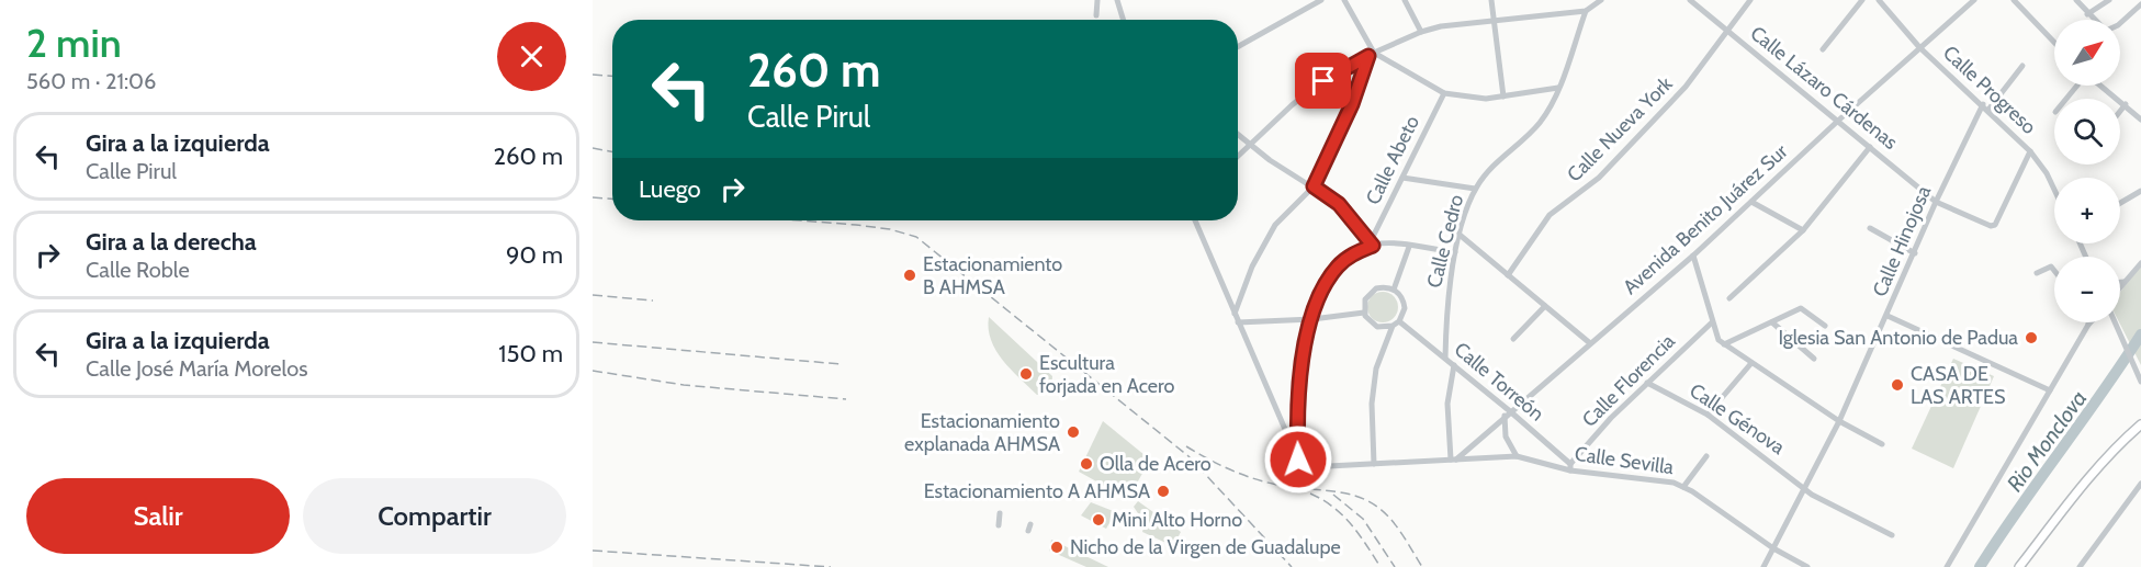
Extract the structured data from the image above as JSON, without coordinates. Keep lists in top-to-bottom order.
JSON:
{
  "streets": {
    "street": [
      "Calle Lázaro Cárdenas",
      "Calle Progreso",
      "Calle Nueva York",
      "Calle Abeto",
      "Avenida Benito Juárez Sur",
      "Calle Cedro",
      "Calle Hinojosa",
      "Calle Florencia",
      "Calle Torreón",
      "Calle Génova",
      "Calle Sevilla"
    ]
  },
  "crossings": [
    ["Calle Lázaro Cárdenas", "Calle Progreso"],
    ["Calle Lázaro Cárdenas", "Calle Nueva York"],
    ["Calle Lázaro Cárdenas", "Avenida Benito Juárez Sur"],
    ["Calle Lázaro Cárdenas", "Calle Hinojosa"],
    ["Calle Progreso", "Avenida Benito Juárez Sur"],
    ["Calle Progreso", "Calle Hinojosa"],
    ["Avenida Benito Juárez Sur", "Calle Torreón"],
    ["Avenida Benito Juárez Sur", "Calle Sevilla"],
    ["Calle Cedro", "Calle Torreón"],
    ["Calle Hinojosa", "Calle Génova"],
    ["Calle Hinojosa", "Calle Sevilla"],
    ["Calle Florencia", "Calle Torreón"],
    ["Calle Florencia", "Calle Génova"],
    ["Calle Florencia", "Calle Sevilla"],
    ["Calle Torreón", "Calle Sevilla"]
  ],
  "water": ["Rio Monclova"],
  "places": [
    "Estacionamiento B AHMSA",
    "Iglesia San Antonio de Padua",
    "Escultura forjada en Acero",
    "CASA DE LAS ARTES",
    "Estacionamiento explanada AHMSA",
    "Olla de Acero",
    "Estacionamiento A AHMSA",
    "Mini Alto Horno",
    "Nicho de la Virgen de Guadalupe"
  ],
  "north": "top right",
  "page": {
    "heading": ["2 min", "560 m · 21:06"],
    "map_buttons": ["+", "−"],
    "turn": ["260 m", "Calle Pirul"],
    "list": [
      {
        "name": "Gira a la izquierda",
        "note": "Calle Pirul",
        "value": "260 m"
      },
      {
        "name": "Gira a la derecha",
        "note": "Calle Roble",
        "value": "90 m"
      },
      {
        "name": "Gira a la izquierda",
        "note": "Calle José María Morelos",
        "value": "150 m"
      }
    ],
    "then": "Luego",
    "buttons": ["Salir", "Compartir"]
  }
}
